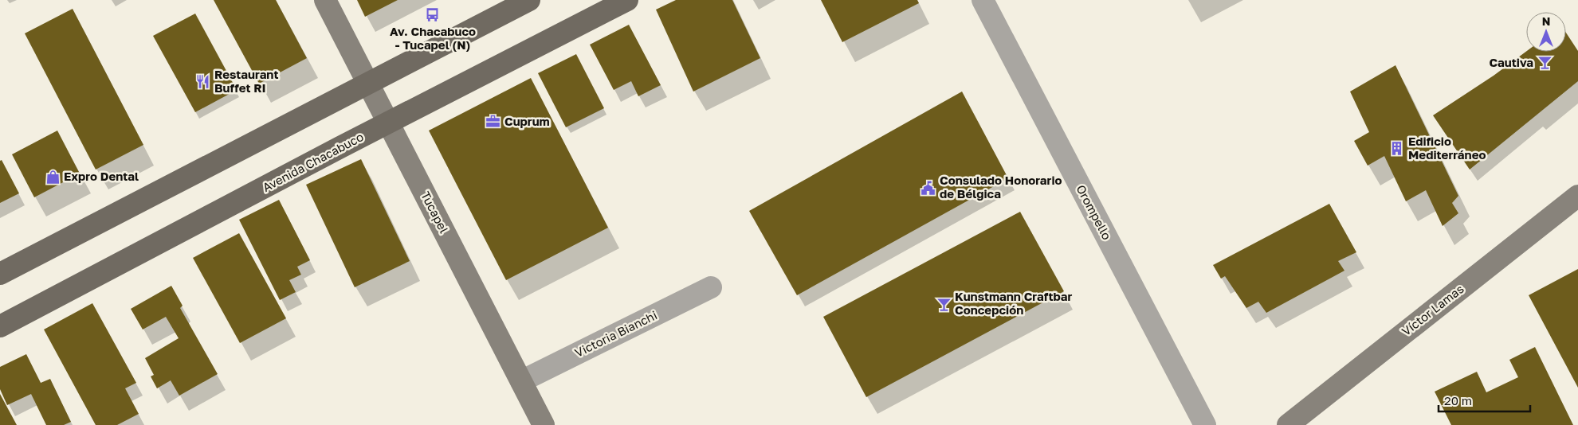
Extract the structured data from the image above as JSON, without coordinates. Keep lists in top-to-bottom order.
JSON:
{
  "streets": {
    "main road": ["Avenida Chacabuco", "Tucapel", "Víctor Lamas"],
    "street": ["Orompello", "Victoria Bianchi"]
  },
  "crossings": [
    ["Avenida Chacabuco", "Tucapel"],
    ["Tucapel", "Victoria Bianchi"]
  ],
  "places": {
    "bus stop": ["Av. Chacabuco - Tucapel (N)"],
    "bar": ["Cautiva", "Kunstmann Craftbar Concepción"],
    "restaurant": ["Restaurant Buffet RI"],
    "office": ["Cuprum"],
    "building": ["Edificio Mediterráneo"],
    "shop": ["Expro Dental"],
    "public building": ["Consulado Honorario de Bélgica"]
  },
  "scale_bar": "20 m",
  "north": "top"
}
